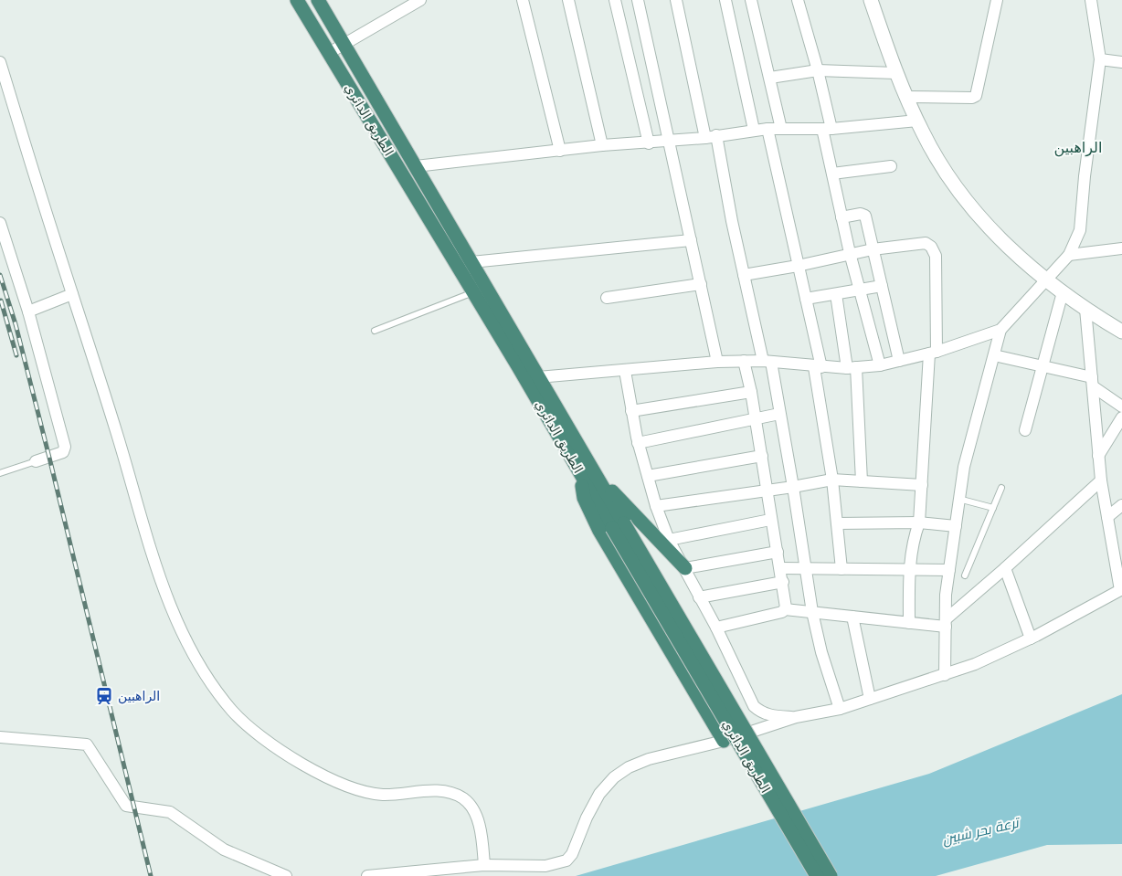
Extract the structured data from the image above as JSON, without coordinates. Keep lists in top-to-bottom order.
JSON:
{
  "streets": {
    "highway": ["الطريق الدائري"]
  },
  "districts": ["الراهبين"],
  "water": ["ترعة بحر شبين"],
  "places": {
    "station": ["الراهبين"]
  }
}
